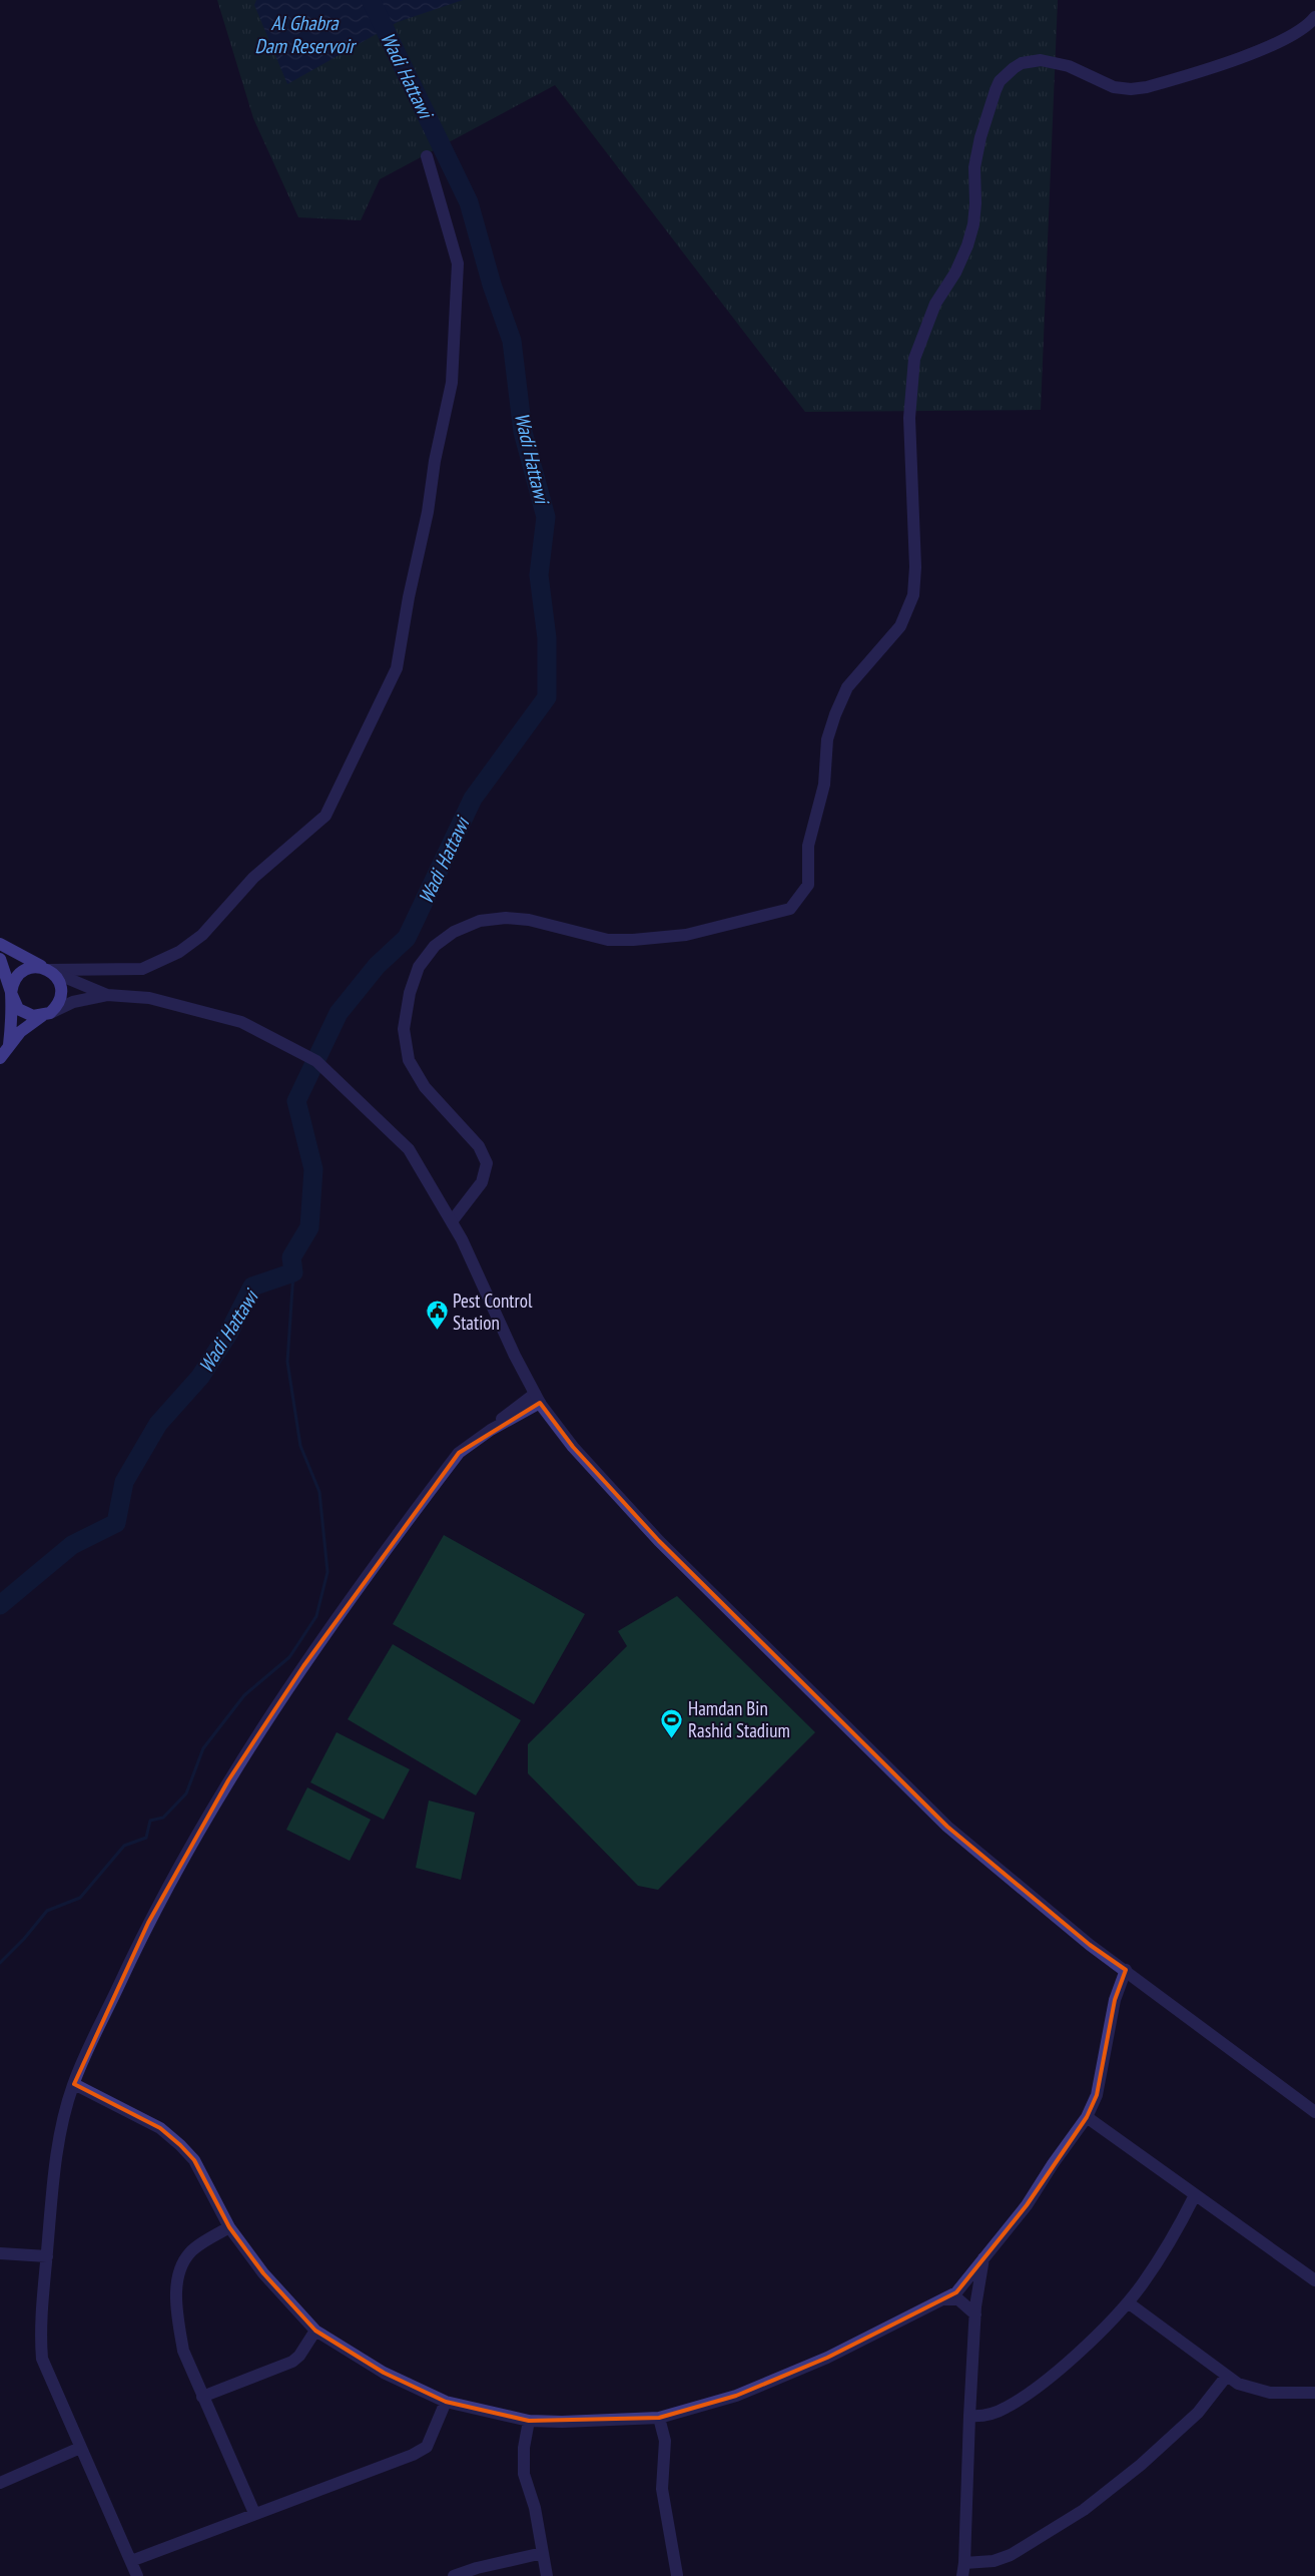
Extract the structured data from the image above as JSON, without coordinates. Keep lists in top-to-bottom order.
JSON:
{
  "water": ["Al Ghabra Dam Reservoir", "Wadi Hattawi"],
  "places": {
    "public building": ["Pest Control Station"],
    "sports": ["Hamdan Bin Rashid Stadium"]
  }
}
